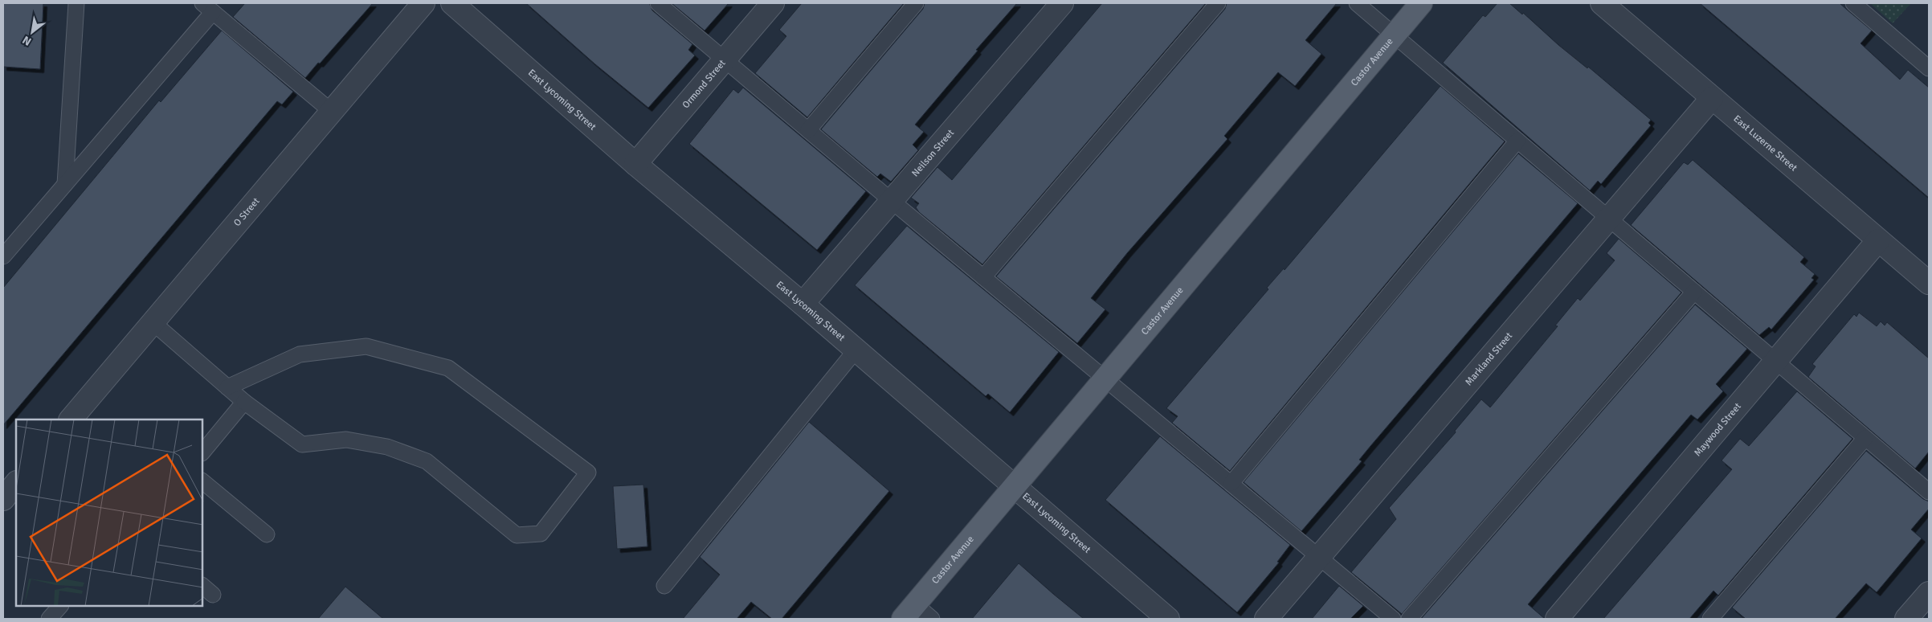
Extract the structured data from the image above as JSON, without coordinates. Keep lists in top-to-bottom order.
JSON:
{
  "streets": {
    "main road": ["Castor Avenue"],
    "street": [
      "Ormond Street",
      "East Lycoming Street",
      "East Luzerne Street",
      "Neilson Street",
      "O Street",
      "Markland Street",
      "Maywood Street"
    ]
  },
  "crossings": [
    ["Castor Avenue", "East Lycoming Street"],
    ["Ormond Street", "East Lycoming Street"],
    ["East Lycoming Street", "Neilson Street"],
    ["East Luzerne Street", "Markland Street"],
    ["East Luzerne Street", "Maywood Street"]
  ],
  "north": "bottom left"
}
